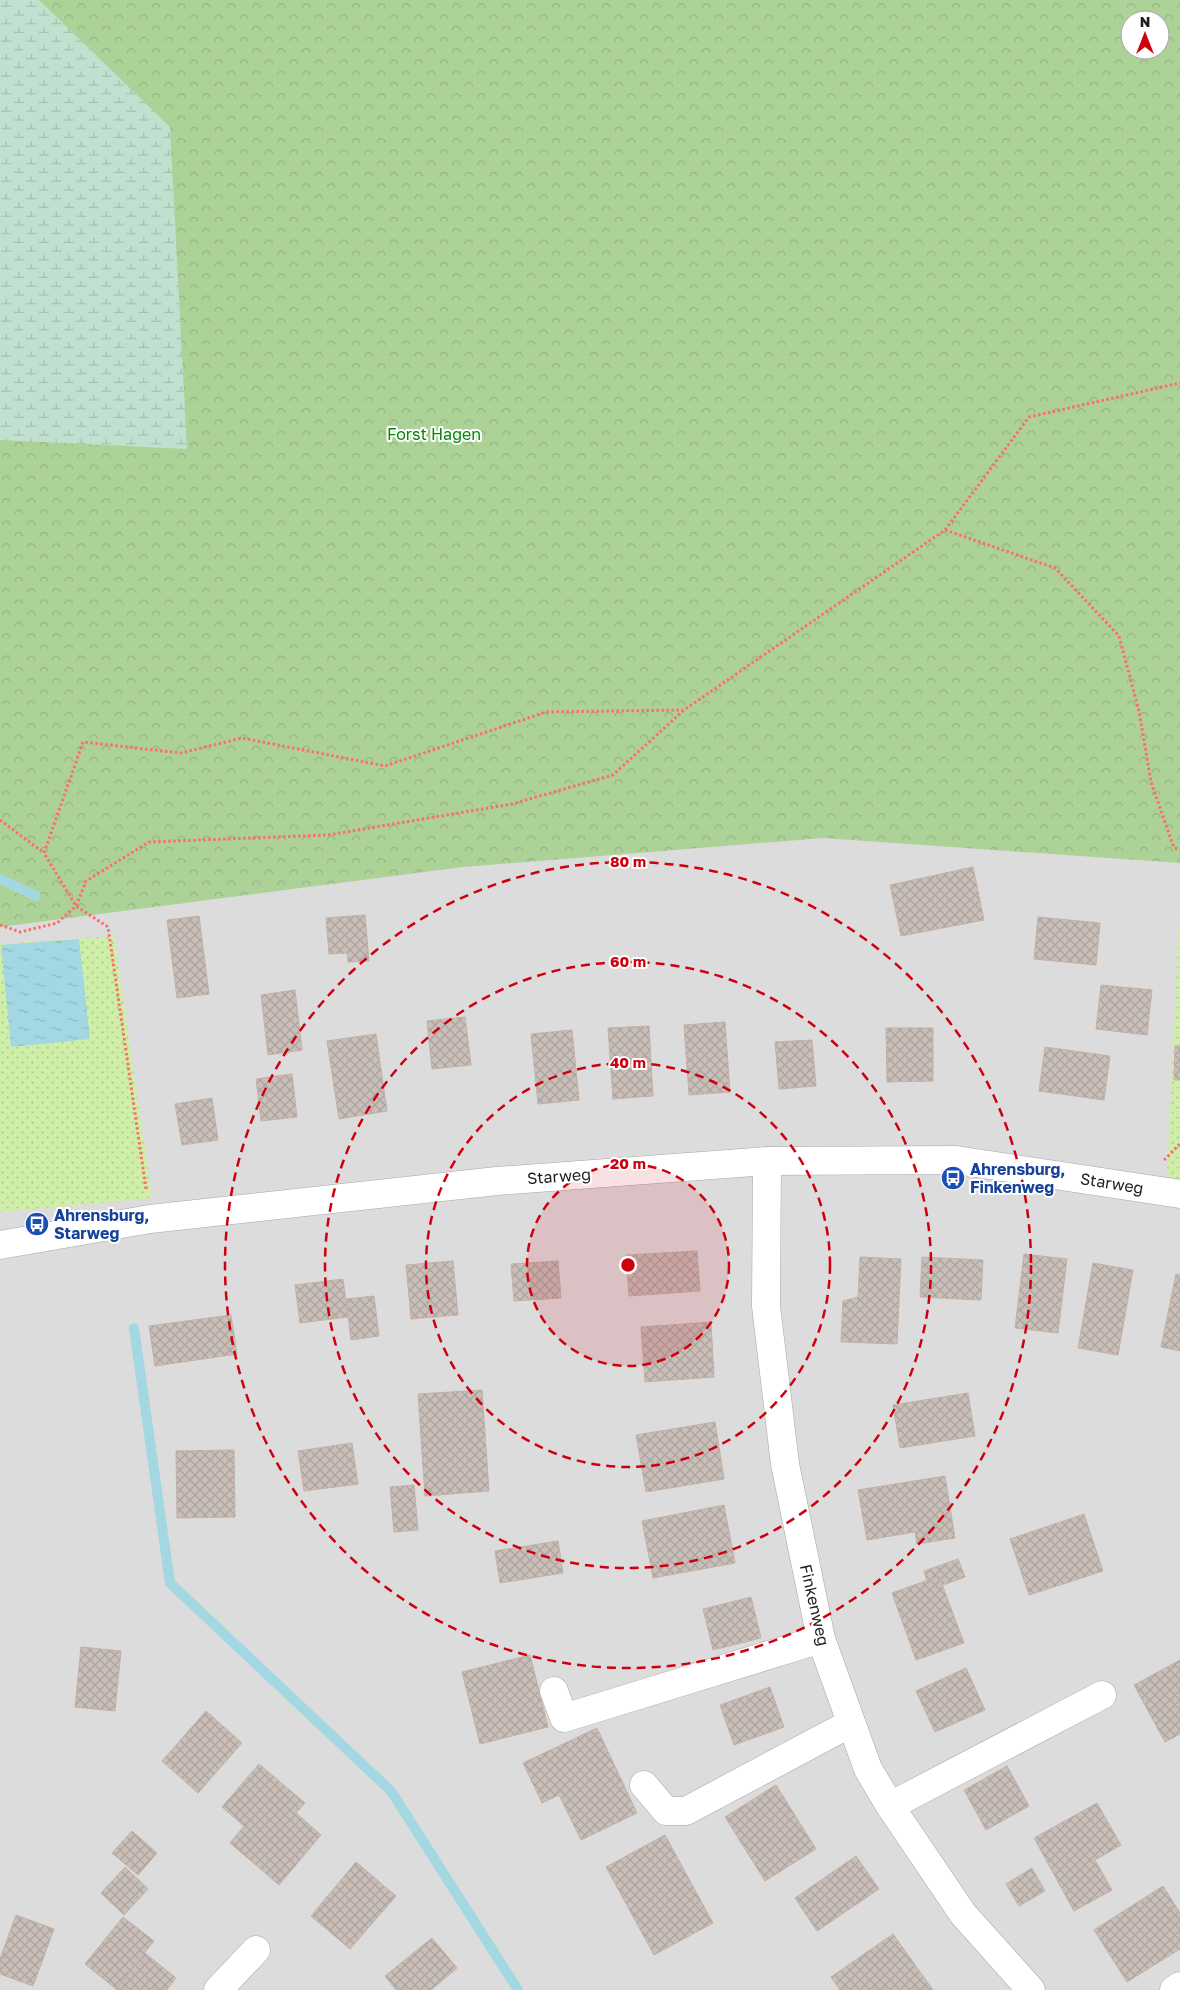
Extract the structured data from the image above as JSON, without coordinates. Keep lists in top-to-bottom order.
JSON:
{
  "streets": {
    "street": ["Starweg", "Finkenweg"]
  },
  "crossings": [
    ["Starweg", "Finkenweg"]
  ],
  "parks": ["Forst Hagen"],
  "places": {
    "bus stop": ["Ahrensburg, Finkenweg", "Ahrensburg, Starweg"]
  },
  "north": "top",
  "rings": [
    "80 m",
    "60 m",
    "40 m",
    "20 m"
  ]
}
